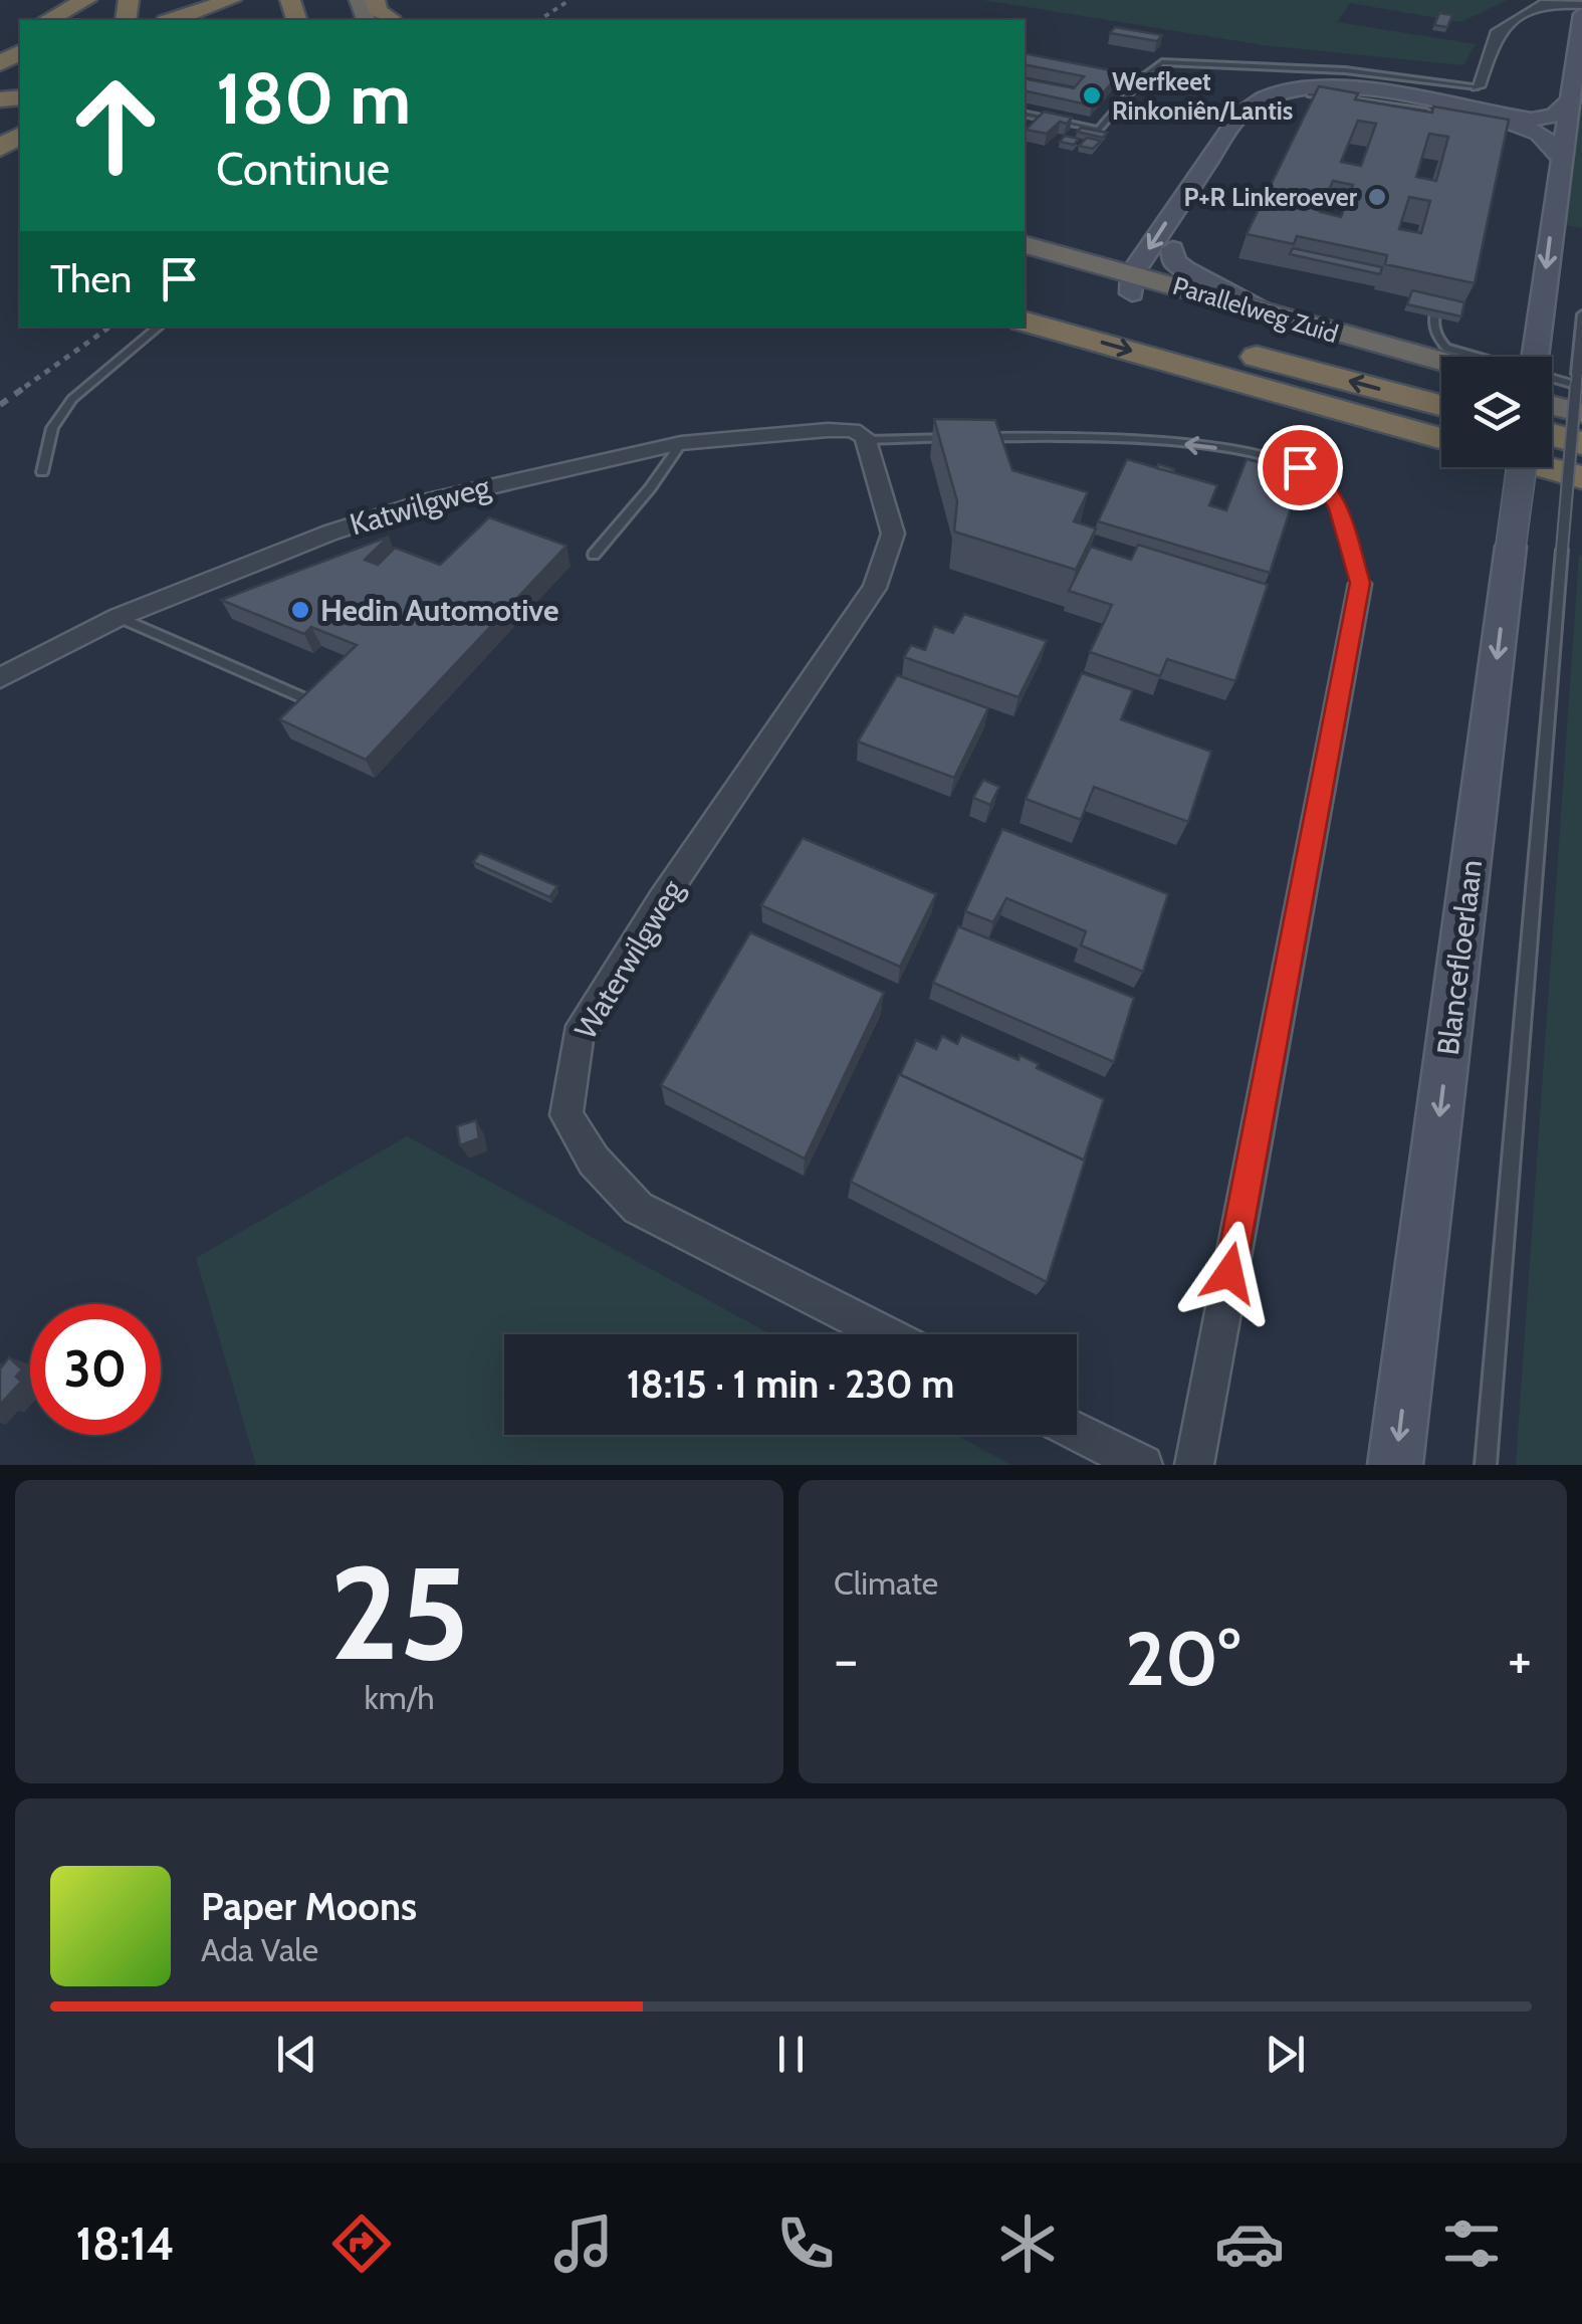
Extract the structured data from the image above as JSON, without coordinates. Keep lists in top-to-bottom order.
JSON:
{
  "streets": {
    "highway": ["Parallelweg Zuid"],
    "main road": ["Blancefloerlaan"],
    "street": ["Katwilgweg", "Waterwilgweg"]
  },
  "crossings": [
    ["Katwilgweg", "Waterwilgweg"]
  ],
  "one_way": ["Blancefloerlaan"],
  "places": ["Werfkeet Rinkoniên/Lantis", "P+R Linkeroever", "Hedin Automotive"],
  "page": {
    "turn": ["180 m", "Continue"],
    "then": "Then",
    "limit": "30",
    "trip": "18:15 · 1 min · 230 m",
    "tile": [
      ["25", "km/h"],
      "Climate"
    ],
    "heat": ["−", "20°", "+"],
    "song": ["Paper Moons", "Ada Vale"],
    "tabs": "18:14"
  }
}
